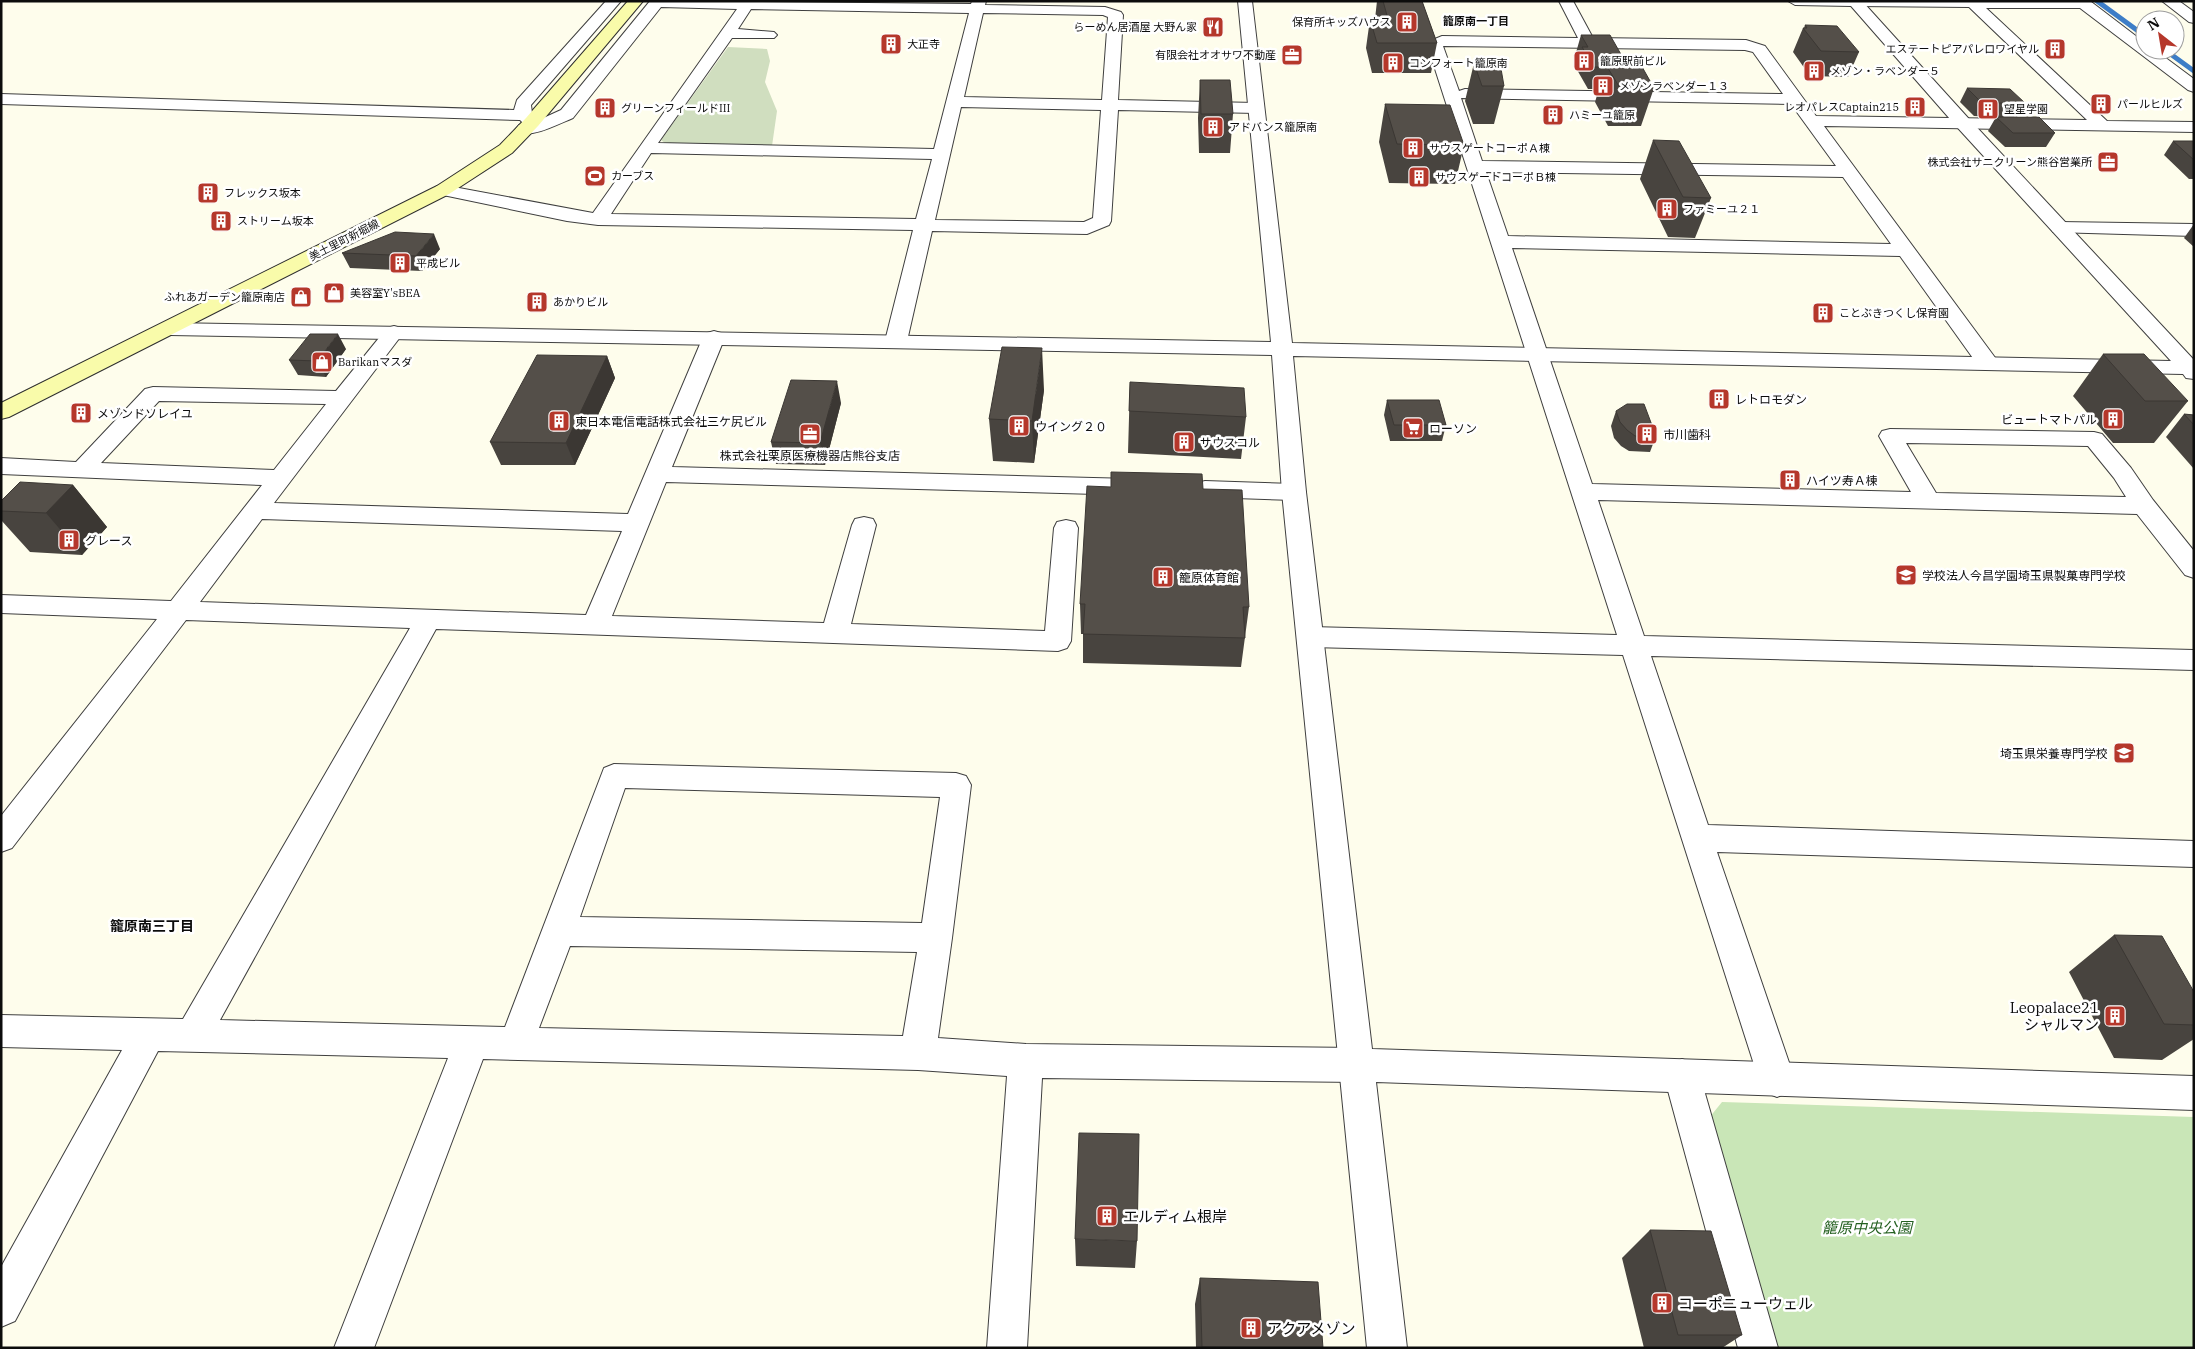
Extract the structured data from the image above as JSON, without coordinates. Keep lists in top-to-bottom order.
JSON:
{
  "streets": {
    "main road": ["美土里町新堀線"]
  },
  "districts": ["籠原南一丁目", "籠原南三丁目"],
  "parks": ["籠原中央公園"],
  "places": {
    "building": [
      "保育所キッズハウス",
      "大正寺",
      "エステートピアパレロワイヤル",
      "籠原駅前ビル",
      "コンフォート籠原南",
      "メゾン・ラベンダー５",
      "メゾンラベンダー１３",
      "パールヒルズ",
      "レオパレスCaptain215",
      "グリーンフィールドIII",
      "望星学園",
      "ハミーユ籠原",
      "アドバンス籠原南",
      "サウスゲートコーポＡ棟",
      "サウスゲートコーポＢ棟",
      "フレックス坂本",
      "ファミーユ２１",
      "ストリーム坂本",
      "平成ビル",
      "あかりビル",
      "ことぶきつくし保育園",
      "レトロモダン",
      "メゾンドソレイユ",
      "ビュートマトパル",
      "東日本電信電話株式会社三ケ尻ビル",
      "ウイング２０",
      "市川歯科",
      "サウスコル",
      "ハイツ寿Ａ棟",
      "グレース",
      "籠原体育館",
      "Leopalace21 シャルマン",
      "エルディム根岸",
      "コーポニューウェル",
      "アクアメゾン"
    ],
    "restaurant": ["らーめん居酒屋 大野ん家"],
    "office": ["有限会社オオサワ不動産", "株式会社サニクリーン熊谷営業所", "株式会社栗原医療機器店熊谷支店"],
    "sports": ["カーブス"],
    "shop": ["美容室Y'sBEA", "ふれあガーデン籠原南店", "Barikanマスダ"],
    "supermarket": ["ローソン"],
    "school or university": ["学校法人今昌学園埼玉県製菓専門学校", "埼玉県栄養専門学校"]
  },
  "north": "top left"
}
